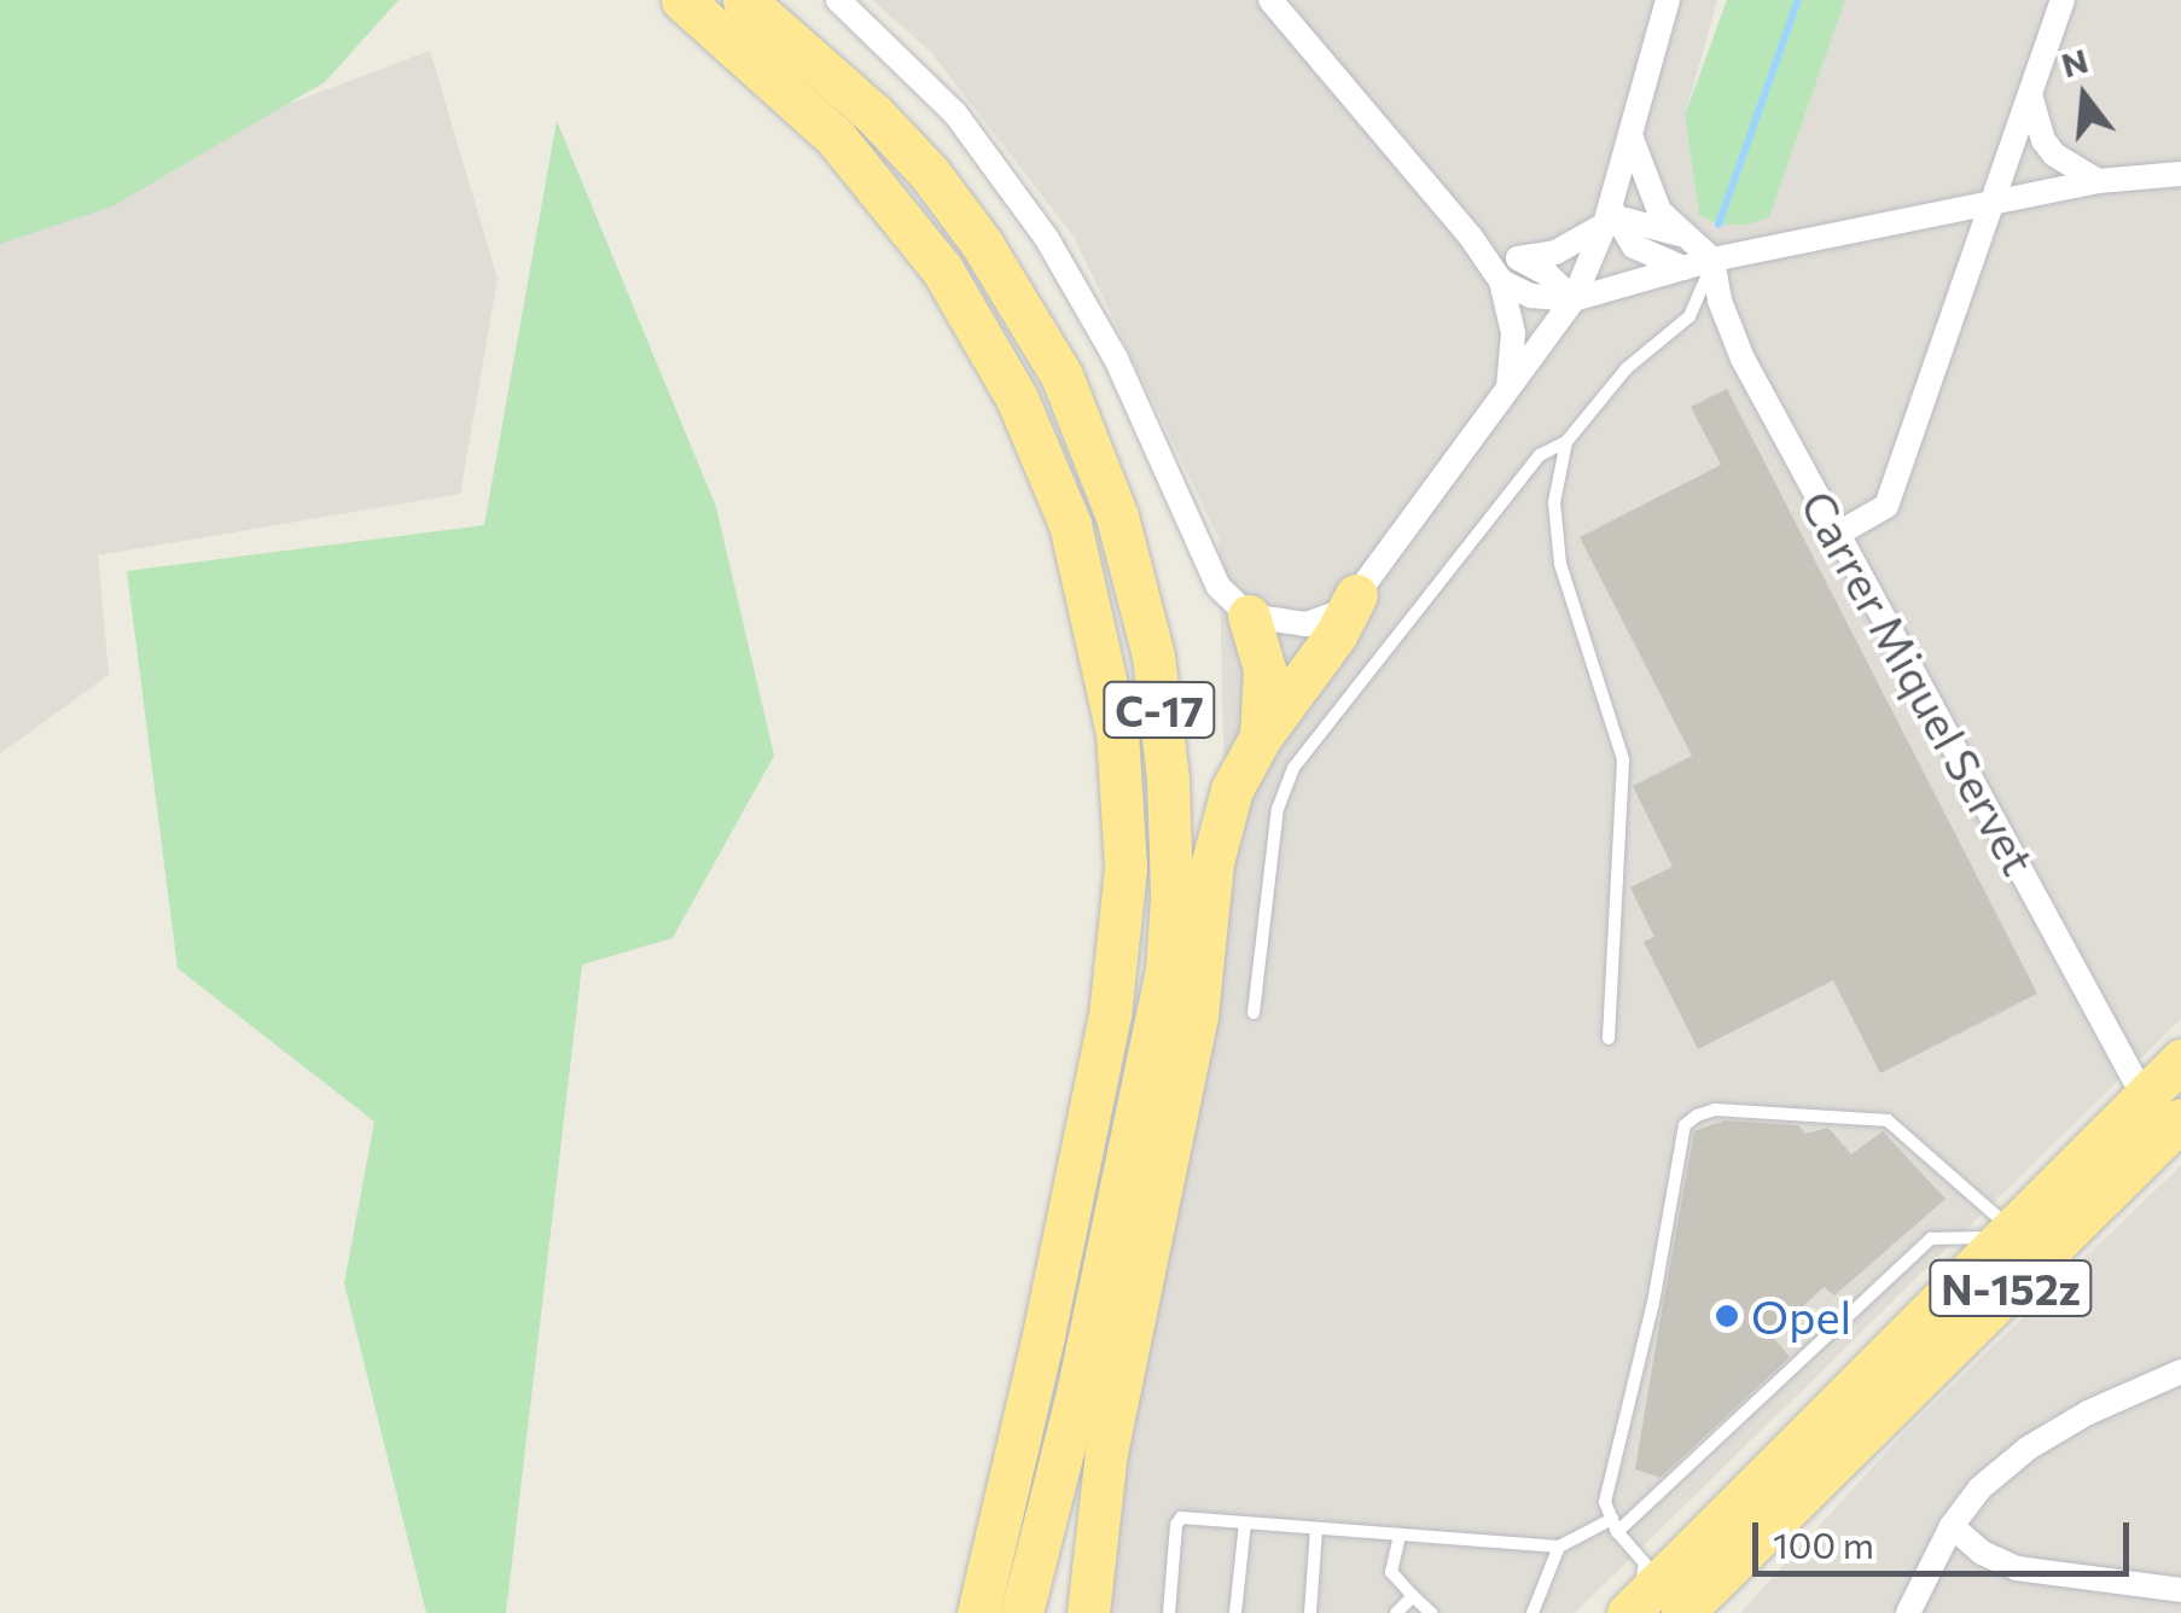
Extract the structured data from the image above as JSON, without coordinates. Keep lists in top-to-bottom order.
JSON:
{
  "streets": {
    "highway": ["C-17", "N-152z"],
    "street": ["Carrer Miquel Servet"]
  },
  "crossings": [
    ["Carrer Miquel Servet", "N-152z"]
  ],
  "places": ["Opel"],
  "scale_bar": "100 m",
  "north": "top"
}
